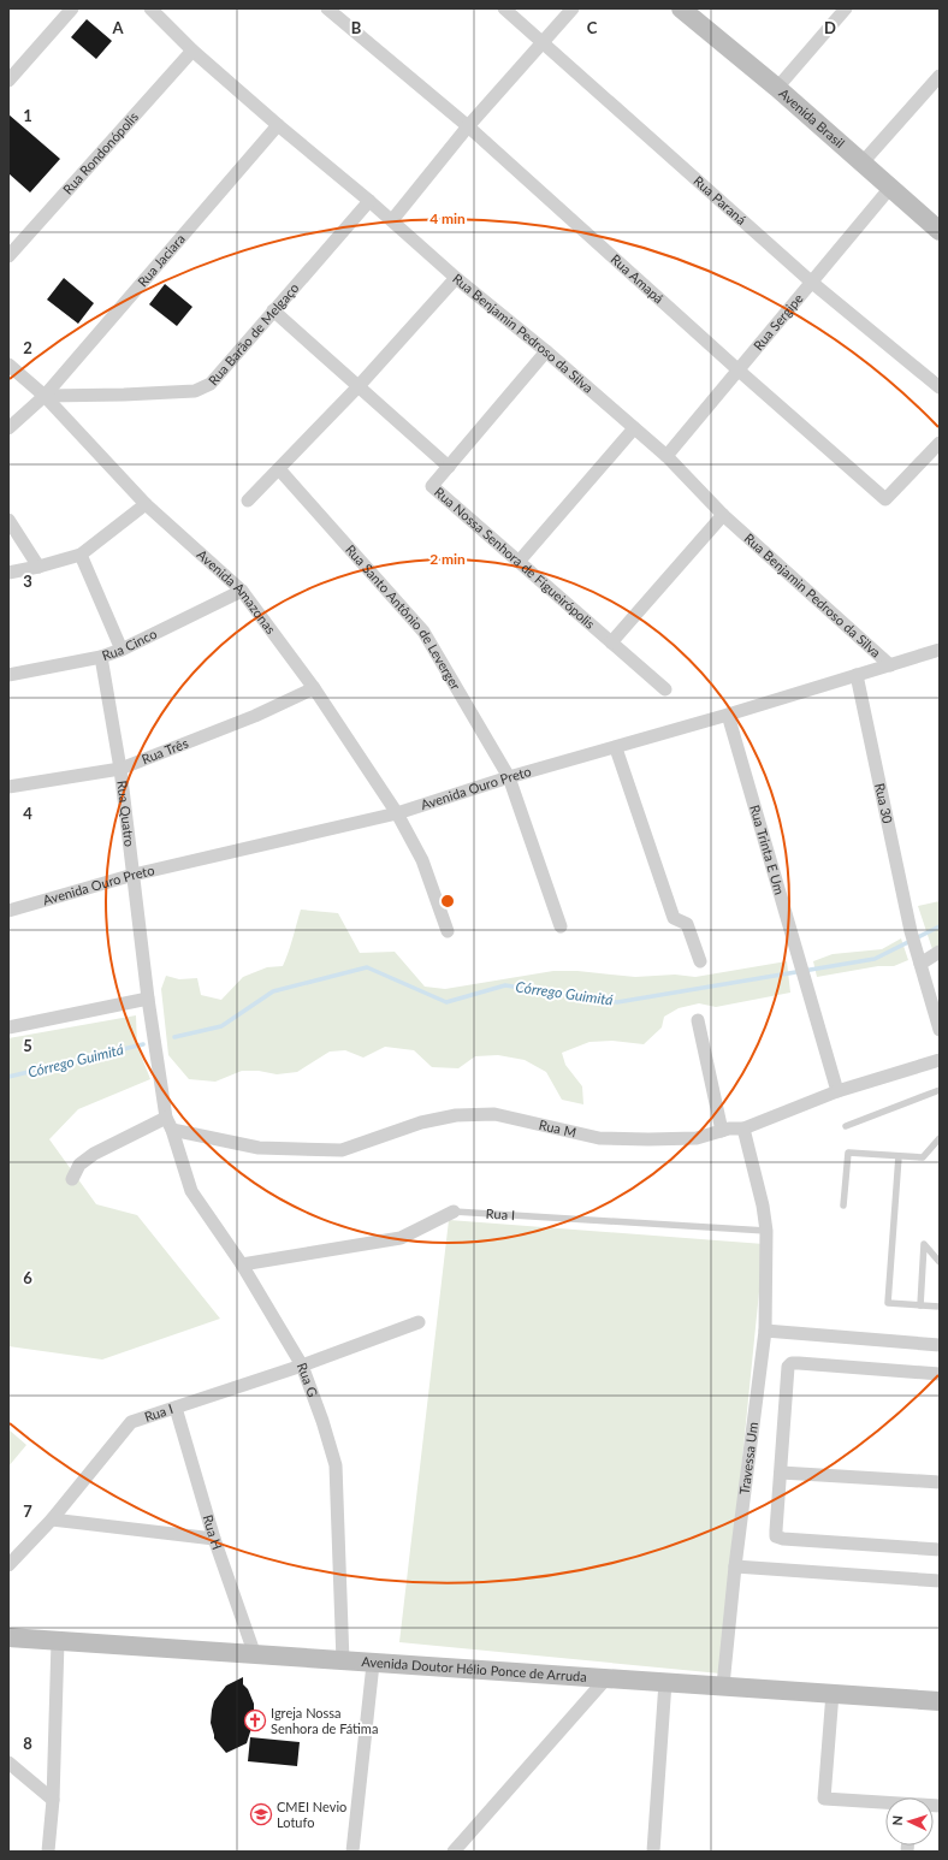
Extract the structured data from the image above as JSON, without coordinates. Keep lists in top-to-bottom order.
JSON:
{
  "streets": {
    "street": [
      "Avenida Brasil",
      "Rua Rondonópolis",
      "Rua Paraná",
      "Rua Jaciara",
      "Rua Amapá",
      "Rua Sergipe",
      "Rua Barão de Melgaço",
      "Rua Benjamin Pedroso da Silva",
      "Rua Nossa Senhora de Figueirópolis",
      "Avenida Amazonas",
      "Rua Santo Antônio de Leverger",
      "Rua Cinco",
      "Rua Três",
      "Avenida Ouro Preto",
      "Rua 30",
      "Rua Quatro",
      "Rua Trinta E Um",
      "Rua M",
      "Rua I",
      "Rua G",
      "Travessa Um",
      "Rua H",
      "Avenida Doutor Hélio Ponce de Arruda"
    ]
  },
  "crossings": [
    ["Avenida Brasil", "Rua Sergipe"],
    ["Rua Rondonópolis", "Rua Benjamin Pedroso da Silva"],
    ["Rua Paraná", "Rua Sergipe"],
    ["Rua Jaciara", "Rua Barão de Melgaço"],
    ["Rua Jaciara", "Rua Benjamin Pedroso da Silva"],
    ["Rua Jaciara", "Avenida Amazonas"],
    ["Rua Amapá", "Rua Sergipe"],
    ["Rua Sergipe", "Rua Benjamin Pedroso da Silva"],
    ["Rua Barão de Melgaço", "Rua Benjamin Pedroso da Silva"],
    ["Rua Barão de Melgaço", "Avenida Amazonas"],
    ["Rua Benjamin Pedroso da Silva", "Rua Nossa Senhora de Figueirópolis"],
    ["Rua Benjamin Pedroso da Silva", "Avenida Ouro Preto"],
    ["Avenida Amazonas", "Rua Cinco"],
    ["Avenida Amazonas", "Rua Três"],
    ["Avenida Amazonas", "Avenida Ouro Preto"],
    ["Rua Santo Antônio de Leverger", "Avenida Ouro Preto"],
    ["Rua Cinco", "Rua Quatro"],
    ["Rua Três", "Rua Quatro"],
    ["Avenida Ouro Preto", "Rua 30"],
    ["Avenida Ouro Preto", "Rua Quatro"],
    ["Avenida Ouro Preto", "Rua Trinta E Um"],
    ["Rua Quatro", "Rua M"],
    ["Rua Quatro", "Rua G"],
    ["Rua Trinta E Um", "Rua M"],
    ["Rua M", "Rua G"],
    ["Rua M", "Travessa Um"],
    ["Rua I", "Rua G"],
    ["Rua I", "Travessa Um"],
    ["Rua I", "Rua H"],
    ["Rua G", "Avenida Doutor Hélio Ponce de Arruda"],
    ["Travessa Um", "Avenida Doutor Hélio Ponce de Arruda"],
    ["Rua H", "Avenida Doutor Hélio Ponce de Arruda"]
  ],
  "water": ["Córrego Guimitá"],
  "places": {
    "church": ["Igreja Nossa Senhora de Fátima"],
    "school or university": ["CMEI Nevio Lotufo"]
  },
  "north": "left",
  "grid": {
    "columns": [
      "A",
      "B",
      "C",
      "D"
    ],
    "rows": [
      "1",
      "2",
      "3",
      "4",
      "5",
      "6",
      "7",
      "8"
    ]
  },
  "rings": ["4 min", "2 min"]
}
